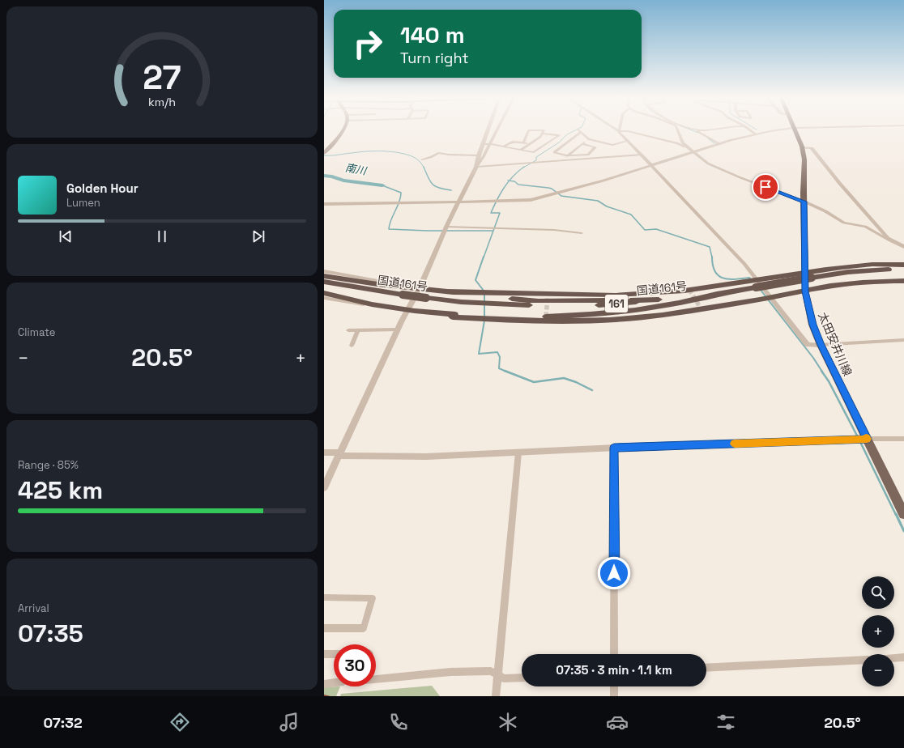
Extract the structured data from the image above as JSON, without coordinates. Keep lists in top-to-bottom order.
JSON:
{
  "streets": {
    "highway": ["国道161号", "161"],
    "main road": ["太田安井川線"]
  },
  "water": ["南川"],
  "page": {
    "turn": ["140 m", "Turn right"],
    "song": ["Golden Hour", "Lumen"],
    "tile": [
      "Climate",
      ["Range · 85%", "425 km"],
      ["Arrival", "07:35"]
    ],
    "heat": ["−", "20.5°", "+"],
    "map_buttons": ["+", "−"],
    "limit": "30",
    "trip": "07:35 · 3 min · 1.1 km",
    "tabs": ["07:32", "20.5°"],
    "gauge": ["27", "km/h"]
  }
}
